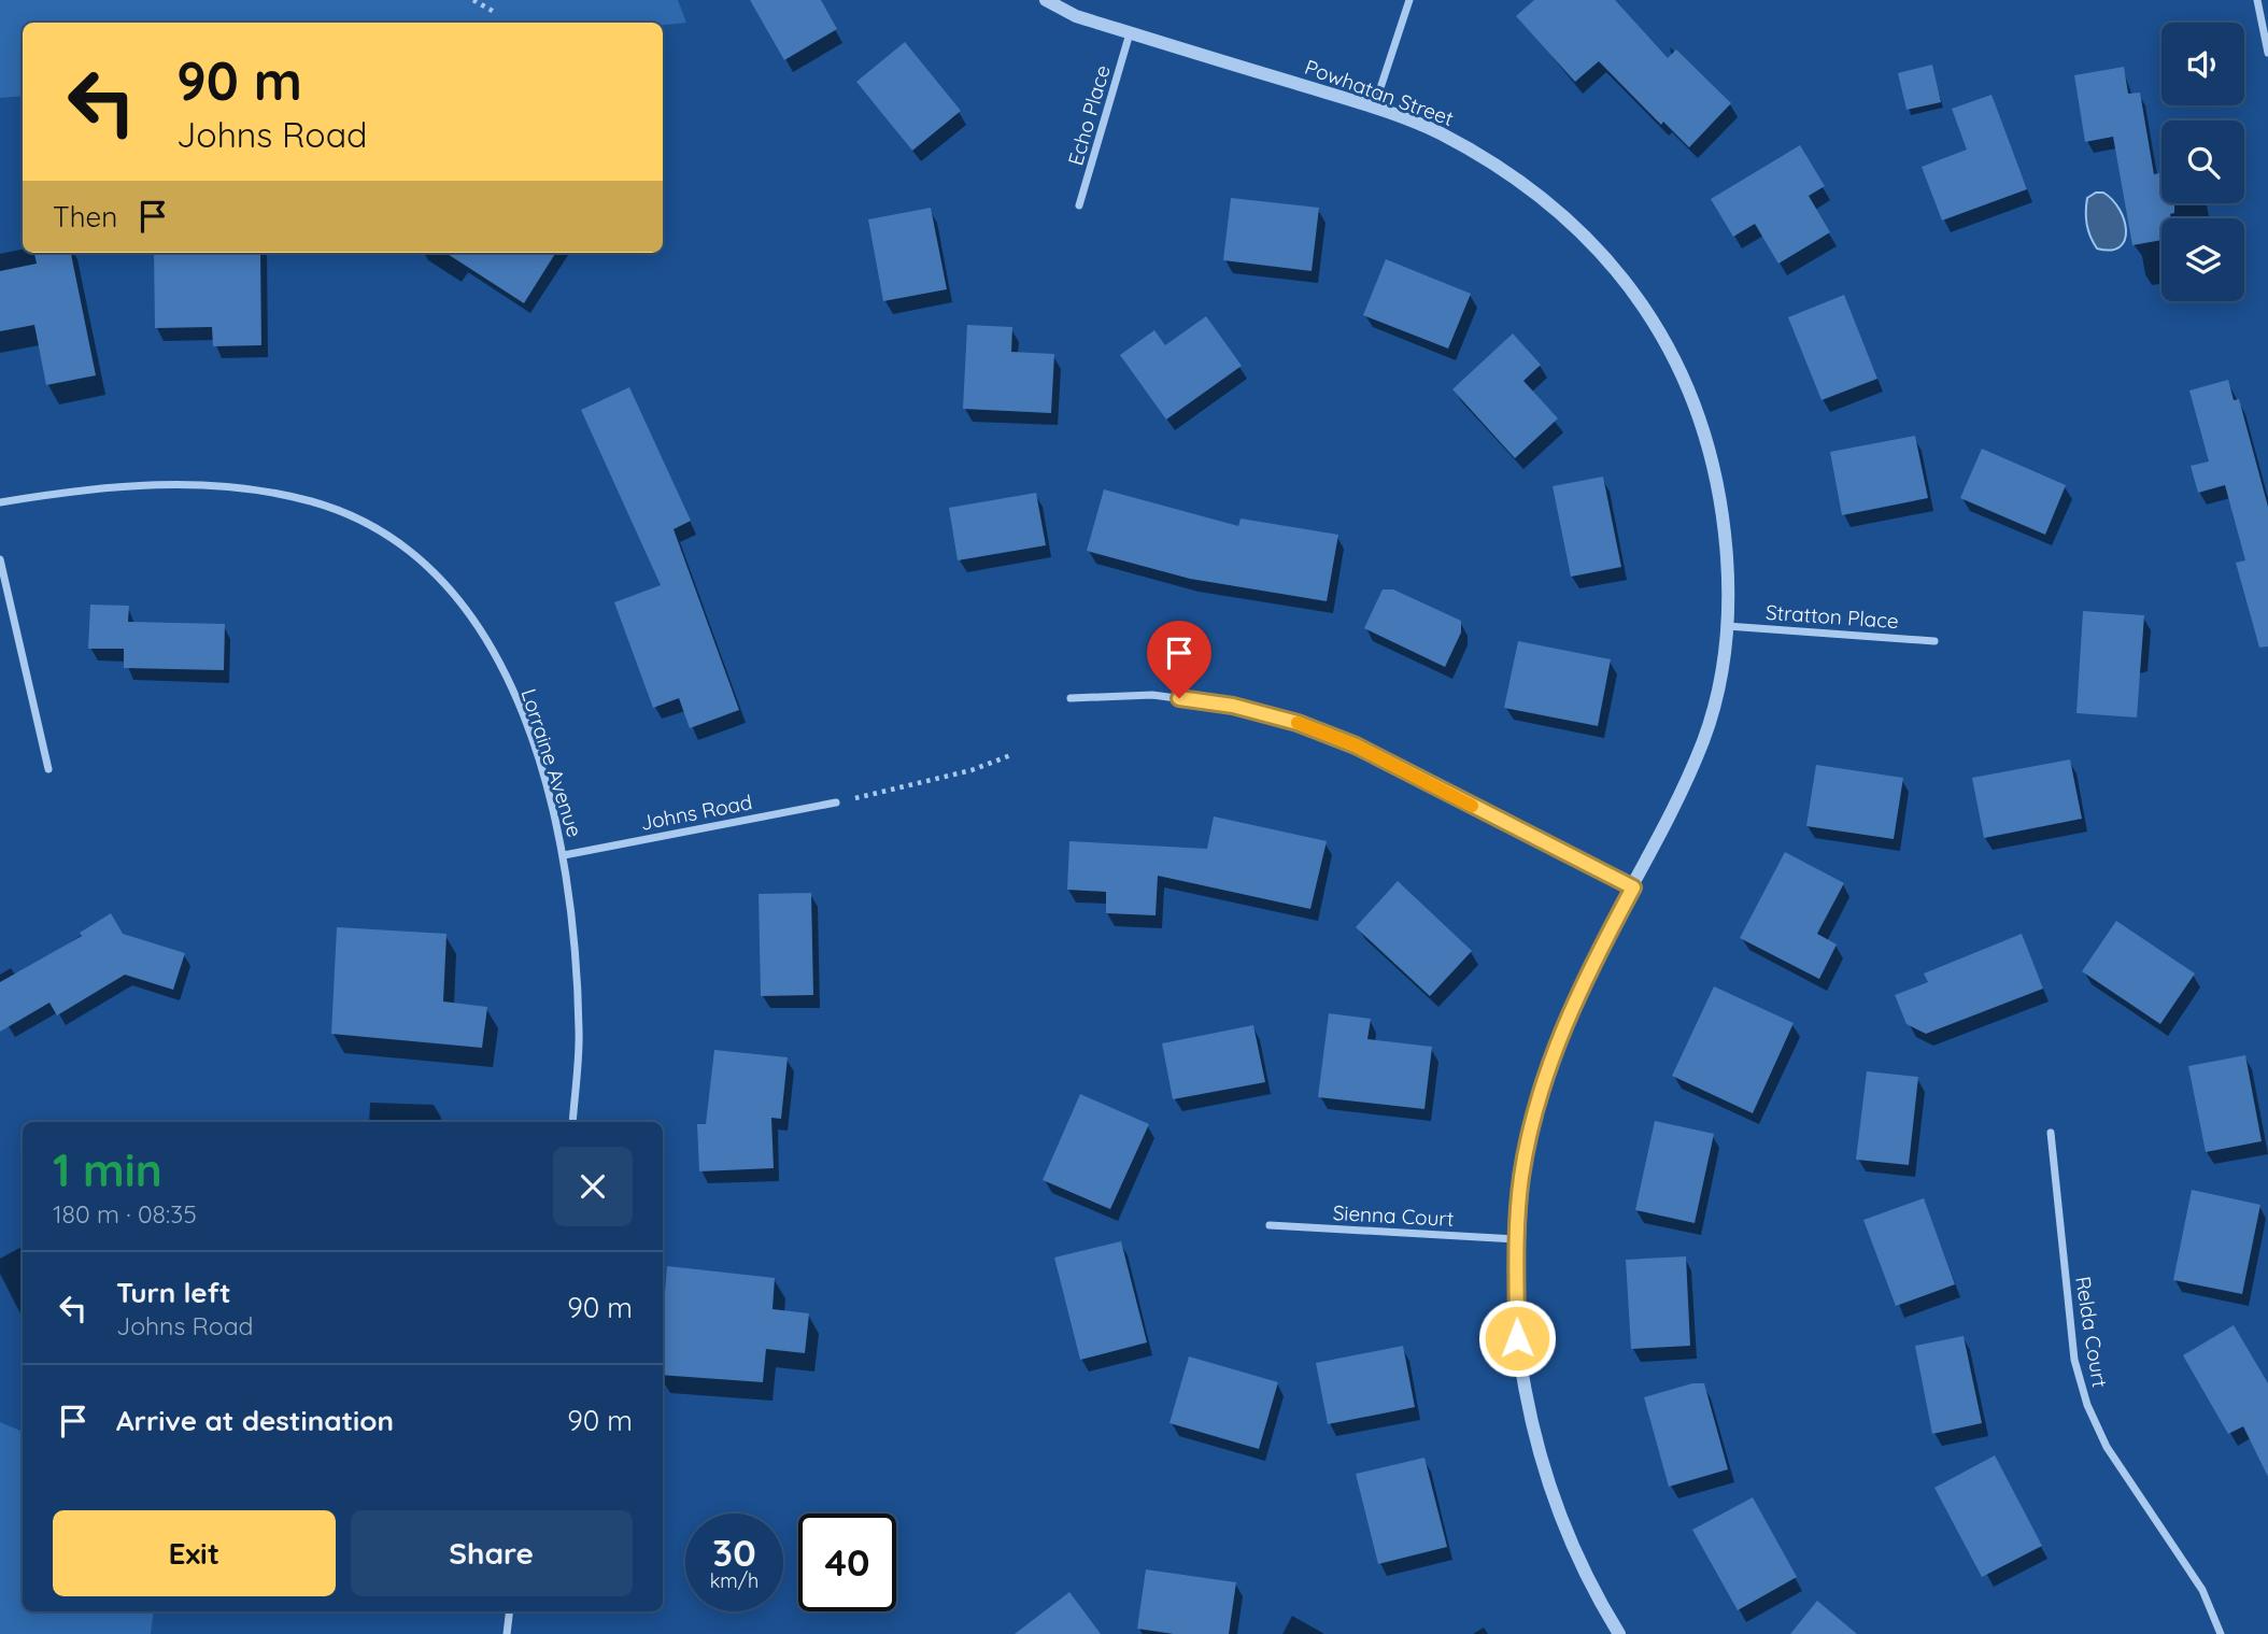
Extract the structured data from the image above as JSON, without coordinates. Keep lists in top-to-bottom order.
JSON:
{
  "streets": {
    "street": [
      "Powhatan Street",
      "Echo Place",
      "Stratton Place",
      "Lorraine Avenue",
      "Johns Road",
      "Sienna Court",
      "Relda Court"
    ]
  },
  "crossings": [
    ["Powhatan Street", "Echo Place"],
    ["Powhatan Street", "Stratton Place"],
    ["Powhatan Street", "Sienna Court"],
    ["Lorraine Avenue", "Johns Road"]
  ],
  "page": {
    "turn": ["90 m", "Johns Road"],
    "then": "Then",
    "heading": ["1 min", "180 m · 08:35"],
    "list": [
      {
        "name": "Turn left",
        "note": "Johns Road",
        "value": "90 m"
      },
      {
        "name": "Arrive at destination",
        "value": "90 m"
      }
    ],
    "buttons": ["Exit", "Share"],
    "speed": "30 km/h",
    "limit": "40"
  }
}
